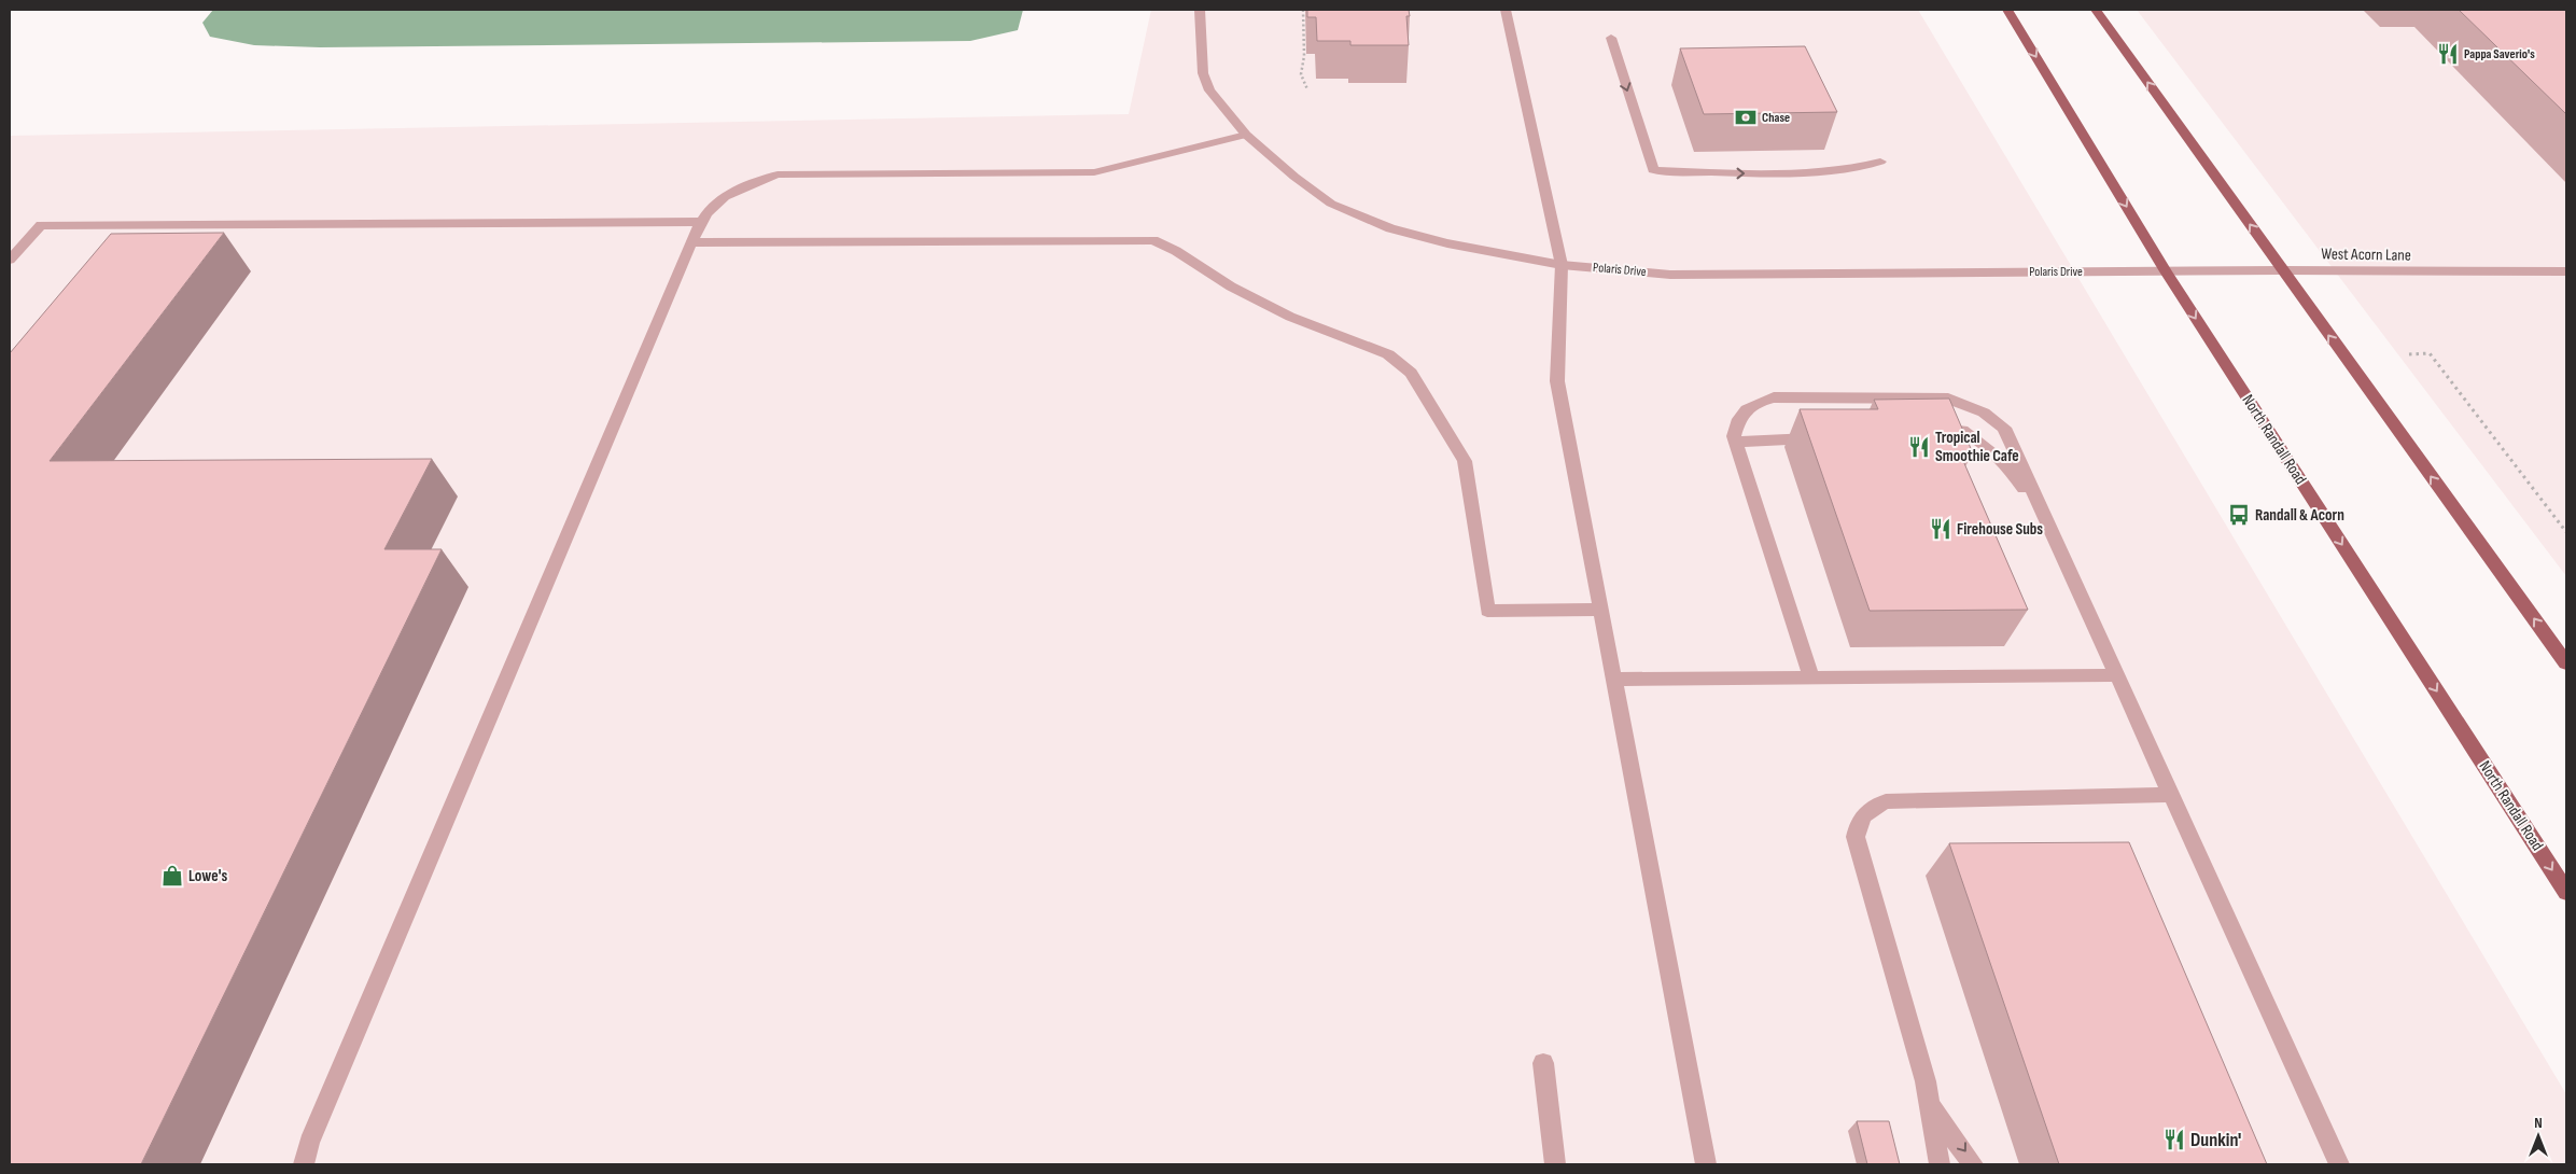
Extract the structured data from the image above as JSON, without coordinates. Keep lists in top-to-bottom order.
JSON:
{
  "streets": {
    "main road": ["North Randall Road"],
    "street": ["West Acorn Lane", "Polaris Drive"]
  },
  "crossings": [
    ["West Acorn Lane", "Polaris Drive"],
    ["West Acorn Lane", "North Randall Road"],
    ["Polaris Drive", "North Randall Road"]
  ],
  "places": {
    "restaurant": [
      "Pappa Saverio's",
      "Tropical Smoothie Cafe",
      "Firehouse Subs",
      "Dunkin'"
    ],
    "bank": ["Chase"],
    "bus stop": ["Randall & Acorn"],
    "shop": ["Lowe's"]
  },
  "north": "top"
}
